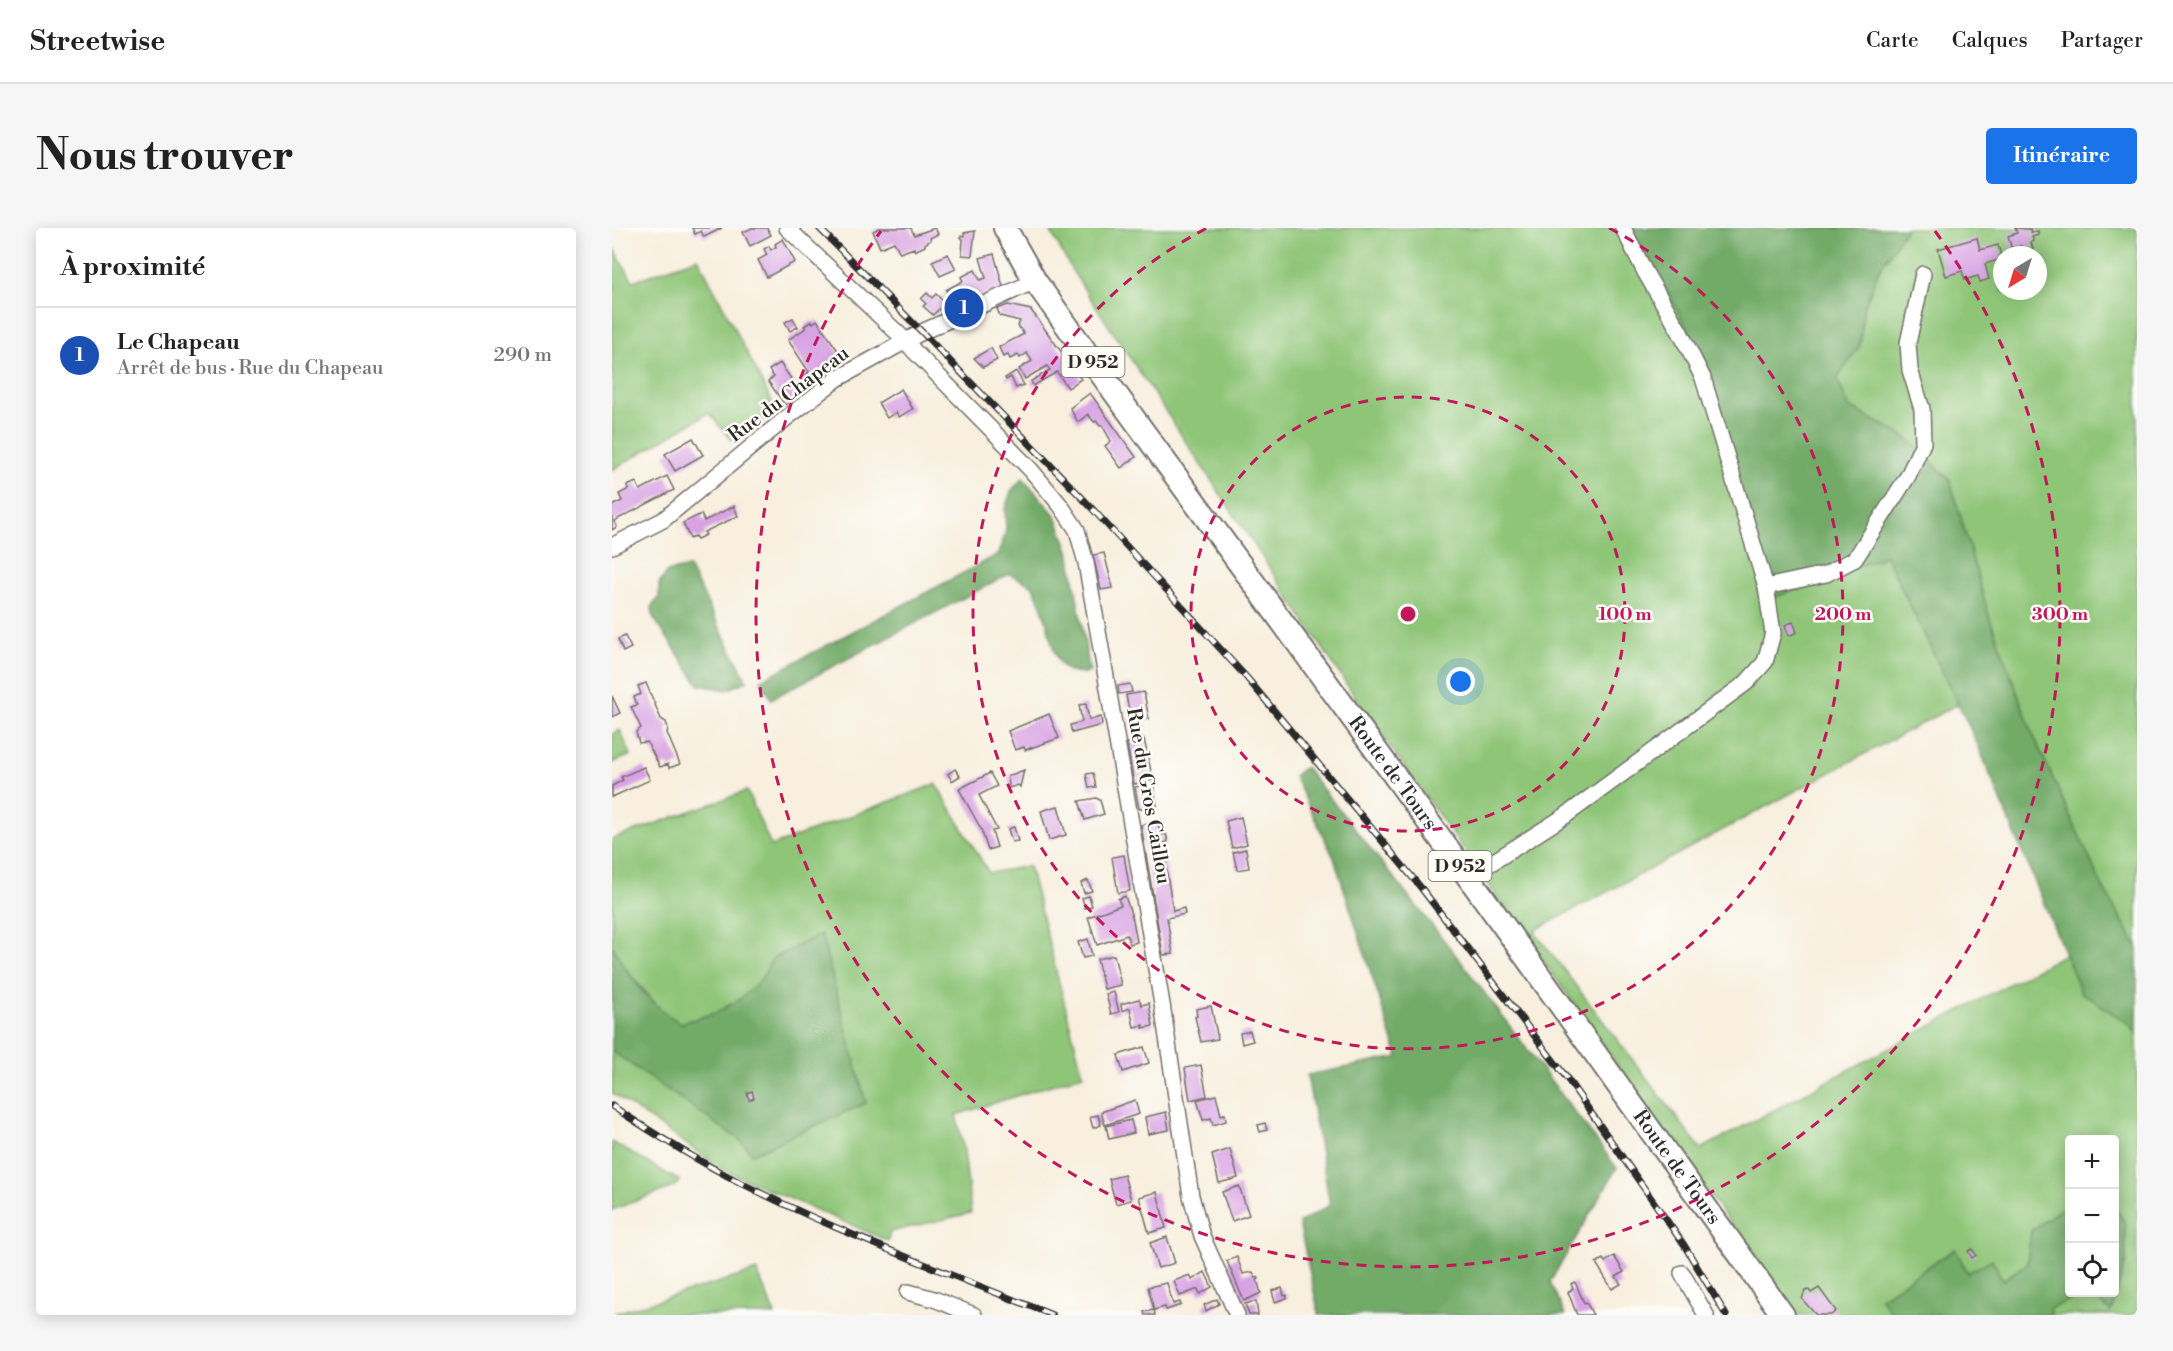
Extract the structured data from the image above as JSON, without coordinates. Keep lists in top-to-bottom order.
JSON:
{
  "streets": {
    "main road": ["D 952", "Route de Tours"],
    "street": ["Rue du Chapeau", "Rue du Gros Caillou"]
  },
  "crossings": [
    ["Rue du Chapeau", "Route de Tours"],
    ["Rue du Chapeau", "Rue du Gros Caillou"]
  ],
  "north": "bottom left",
  "page": {
    "header": "Streetwise",
    "nav": ["Carte", "Calques", "Partager"],
    "buttons": "Itinéraire",
    "title": "Nous trouver",
    "heading": "À proximité",
    "pins": "1",
    "list": [
      {
        "mark": "1",
        "name": "Le Chapeau",
        "note": "Arrêt de bus · Rue du Chapeau",
        "value": "290 m"
      }
    ],
    "map_buttons": ["+", "−"]
  },
  "rings": ["100 m", "200 m", "300 m"]
}
